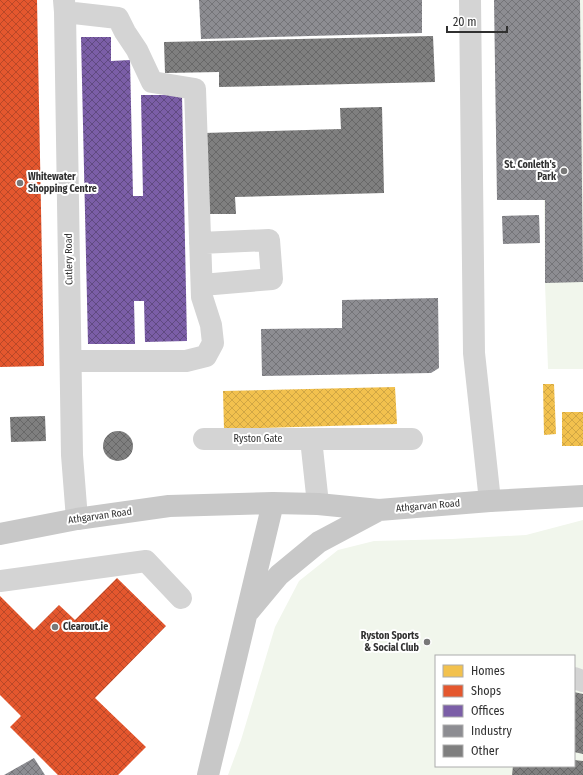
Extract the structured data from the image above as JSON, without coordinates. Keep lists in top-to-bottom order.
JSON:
{
  "streets": {
    "main road": ["Athgarvan Road"],
    "street": ["Cutlery Road", "Ryston Gate"]
  },
  "crossings": [
    ["Cutlery Road", "Athgarvan Road"]
  ],
  "places": [
    "St. Conleth's Park",
    "Whitewater Shopping Centre",
    "Clearout.ie",
    "Ryston Sports & Social Club"
  ],
  "legend": [
    "Homes",
    "Shops",
    "Offices",
    "Industry",
    "Other"
  ],
  "scale_bar": "20 m"
}
